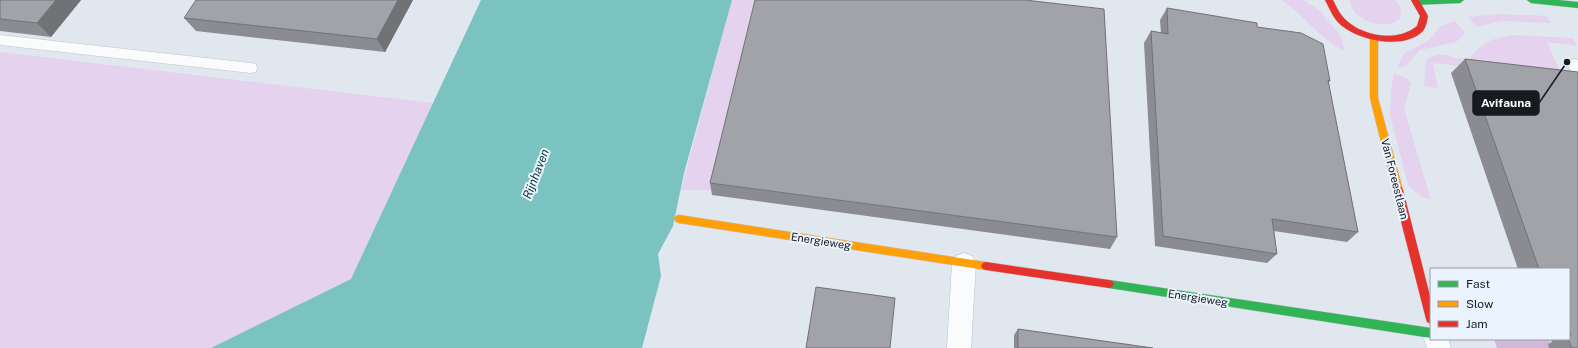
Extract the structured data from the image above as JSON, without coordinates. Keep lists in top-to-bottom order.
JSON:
{
  "streets": {
    "street": ["Van Foreestlaan", "Energieweg"]
  },
  "water": ["Rijnhaven"],
  "places": ["Avifauna"],
  "legend": ["Fast", "Slow", "Jam"]
}
